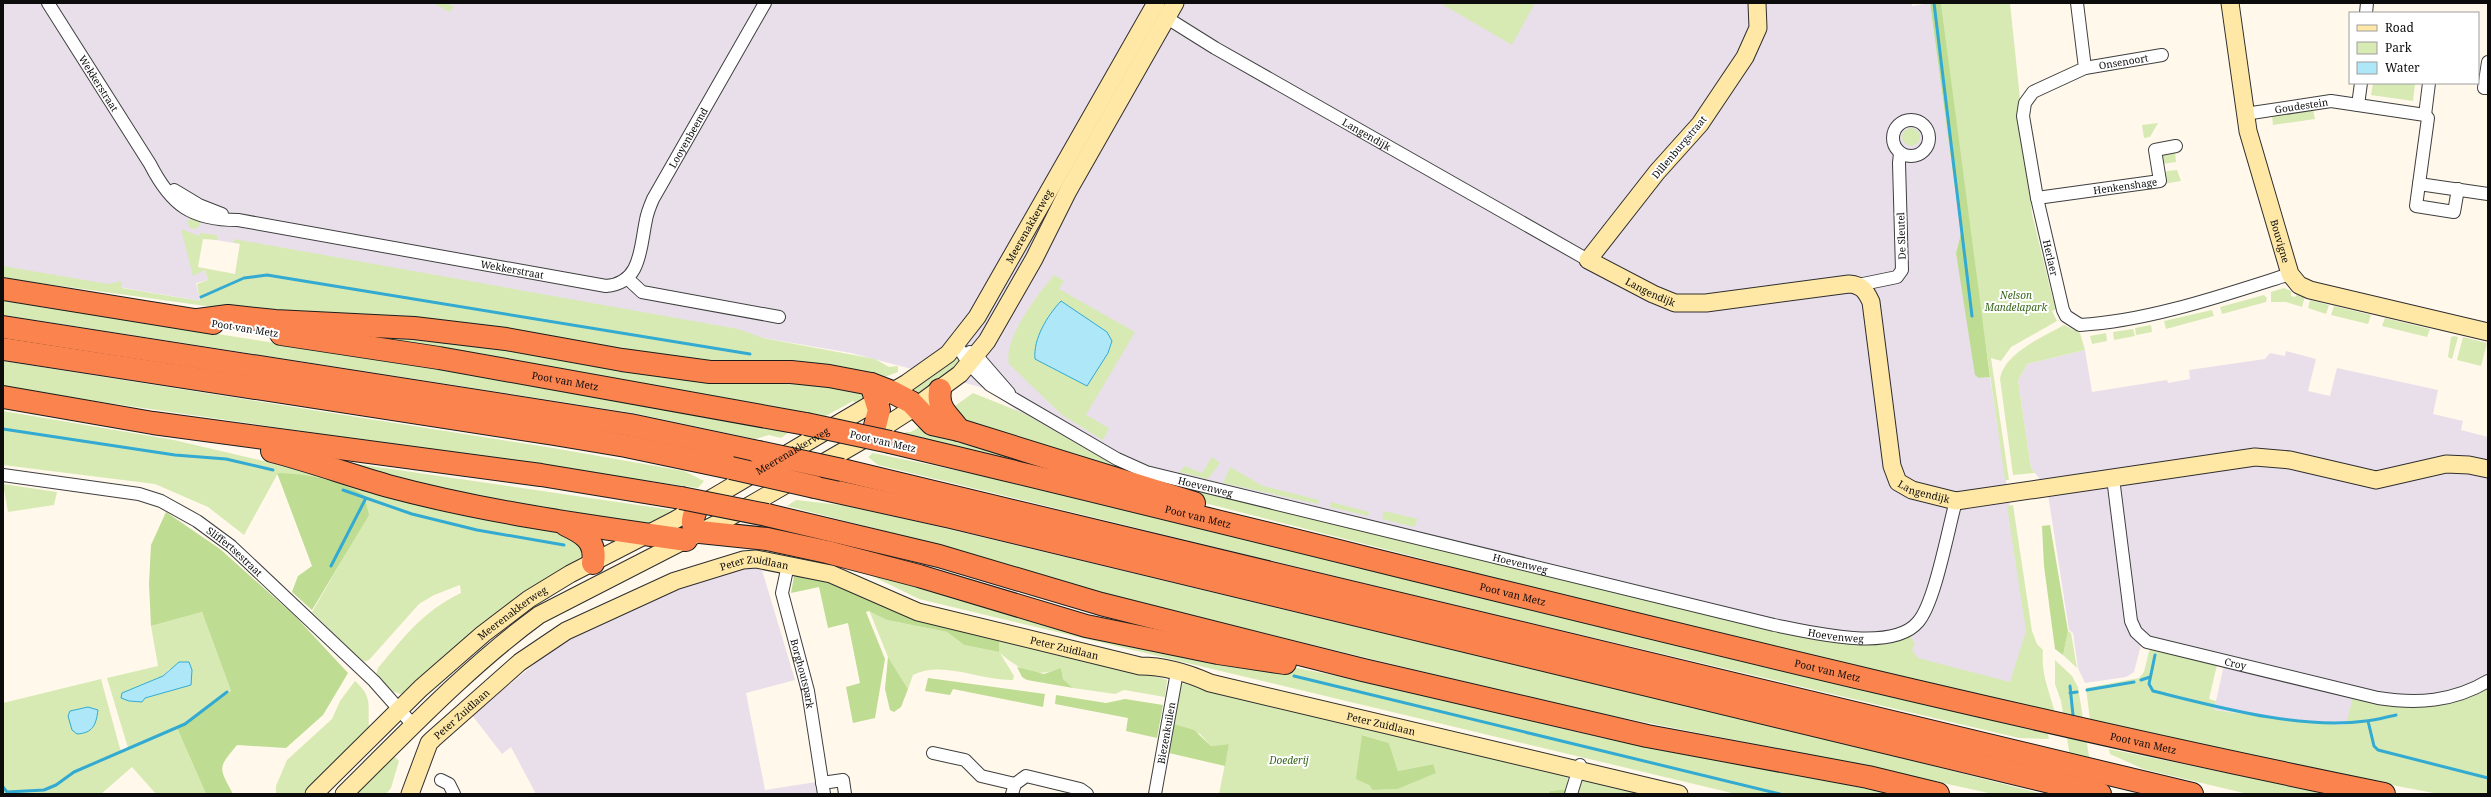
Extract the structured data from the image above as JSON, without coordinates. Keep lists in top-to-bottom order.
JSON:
{
  "streets": {
    "highway": ["Poot van Metz"],
    "street": [
      "Onsenoort",
      "Wekkerstraat",
      "Goudestein",
      "Langendijk",
      "Looyenbeemd",
      "Dillenburgstraat",
      "Henkenshage",
      "Meerenakkerweg",
      "De Sleutel",
      "Bouvigne",
      "Herlaer",
      "Hoevenweg",
      "Sliffertsestraat",
      "Peter Zuidlaan",
      "Croy",
      "Borghoutspark",
      "Biezenkuilen"
    ]
  },
  "crossings": [
    ["Onsenoort", "Herlaer"],
    ["Wekkerstraat", "Looyenbeemd"],
    ["Goudestein", "Bouvigne"],
    ["Langendijk", "Dillenburgstraat"],
    ["Langendijk", "Meerenakkerweg"],
    ["Langendijk", "De Sleutel"],
    ["Langendijk", "Hoevenweg"],
    ["Langendijk", "Croy"],
    ["Henkenshage", "Herlaer"],
    ["Meerenakkerweg", "Poot van Metz"],
    ["Meerenakkerweg", "Hoevenweg"],
    ["Meerenakkerweg", "Sliffertsestraat"],
    ["Bouvigne", "Herlaer"],
    ["Peter Zuidlaan", "Borghoutspark"],
    ["Peter Zuidlaan", "Biezenkuilen"]
  ],
  "parks": ["Nelson Mandelapark", "Doederij"],
  "legend": ["Road", "Park", "Water"]
}
